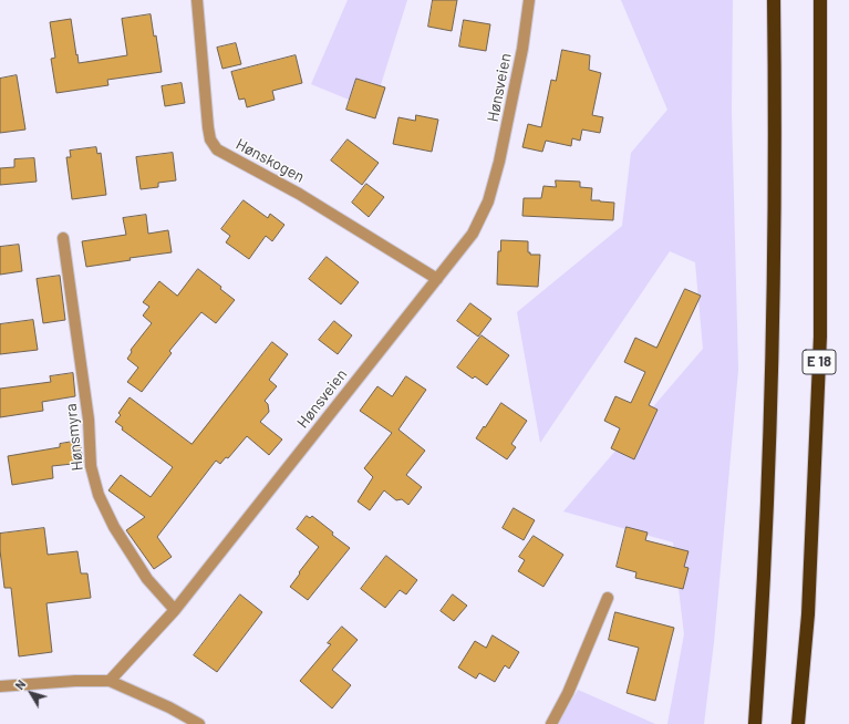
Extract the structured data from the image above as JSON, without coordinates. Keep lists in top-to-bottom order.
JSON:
{
  "streets": {
    "highway": ["E 18"],
    "street": ["Hønsveien", "Hønskogen", "Hønsmyra"]
  },
  "crossings": [
    ["Hønsveien", "Hønskogen"],
    ["Hønsveien", "Hønsmyra"]
  ],
  "north": "top left"
}
